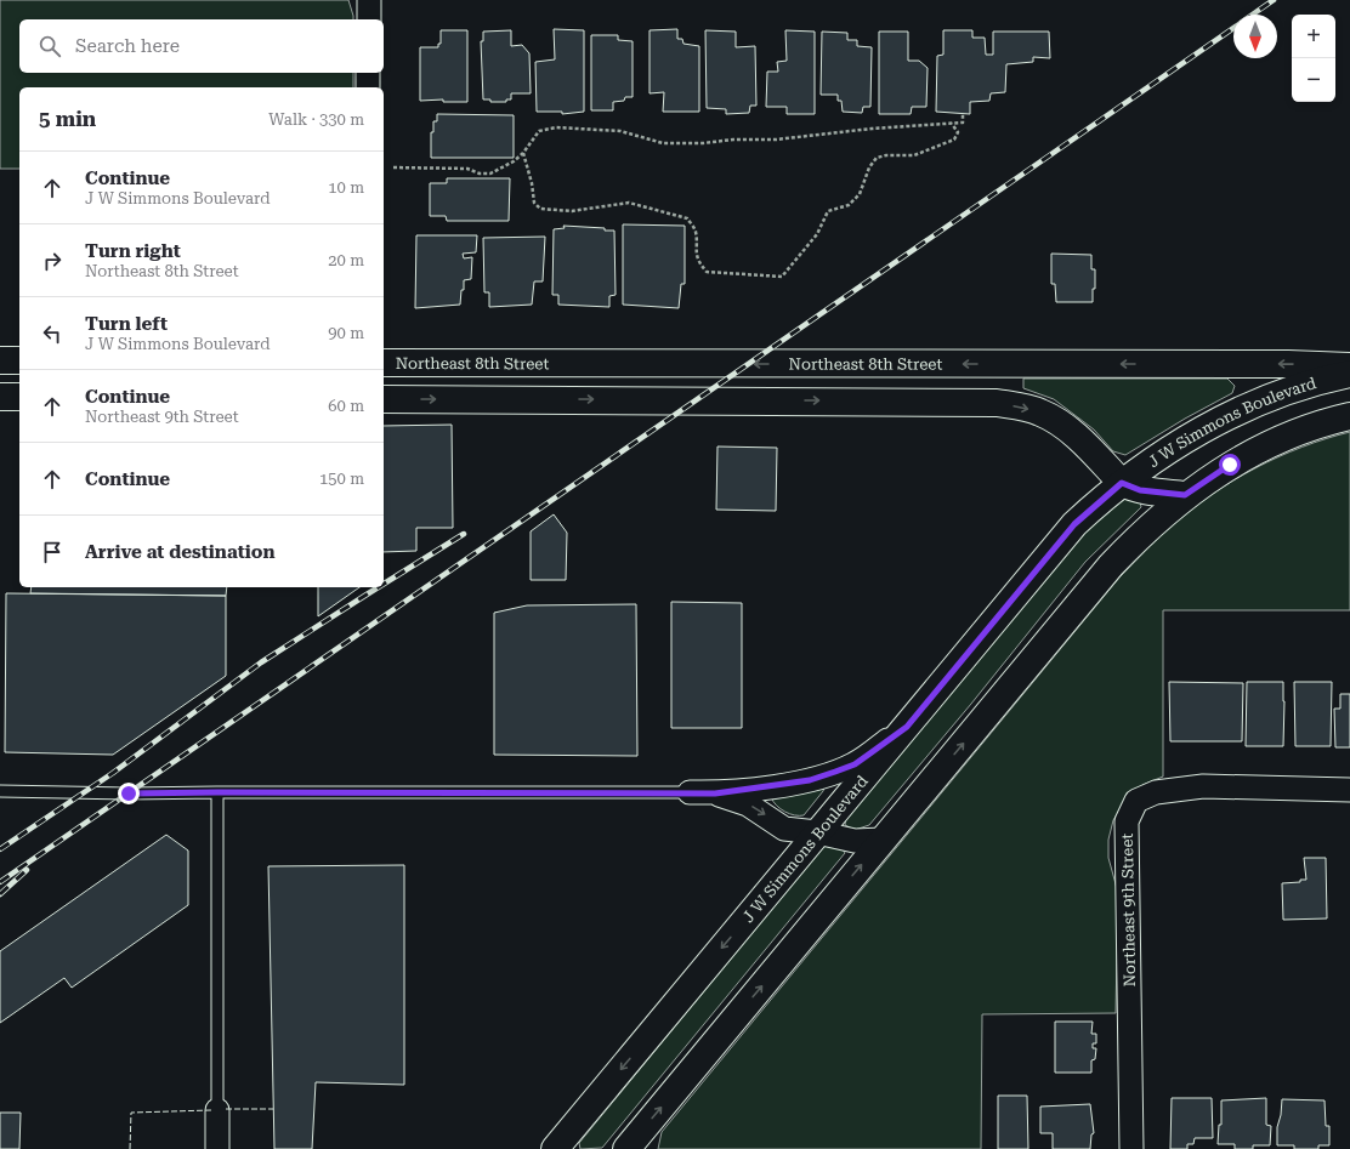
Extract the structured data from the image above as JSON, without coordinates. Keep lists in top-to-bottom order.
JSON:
{
  "streets": {
    "main road": ["Northeast 8th Street", "J W Simmons Boulevard"],
    "street": ["Northeast 9th Street"]
  },
  "north": "bottom",
  "page": {
    "map_buttons": ["+", "−"],
    "search": "Search here",
    "heading": ["5 min", "Walk · 330 m"],
    "list": [
      ["Continue", "J W Simmons Boulevard", "10 m"],
      ["Turn right", "Northeast 8th Street", "20 m"],
      ["Turn left", "J W Simmons Boulevard", "90 m"],
      ["Continue", "Northeast 9th Street", "60 m"],
      ["Continue", "150 m"],
      "Arrive at destination"
    ]
  }
}
